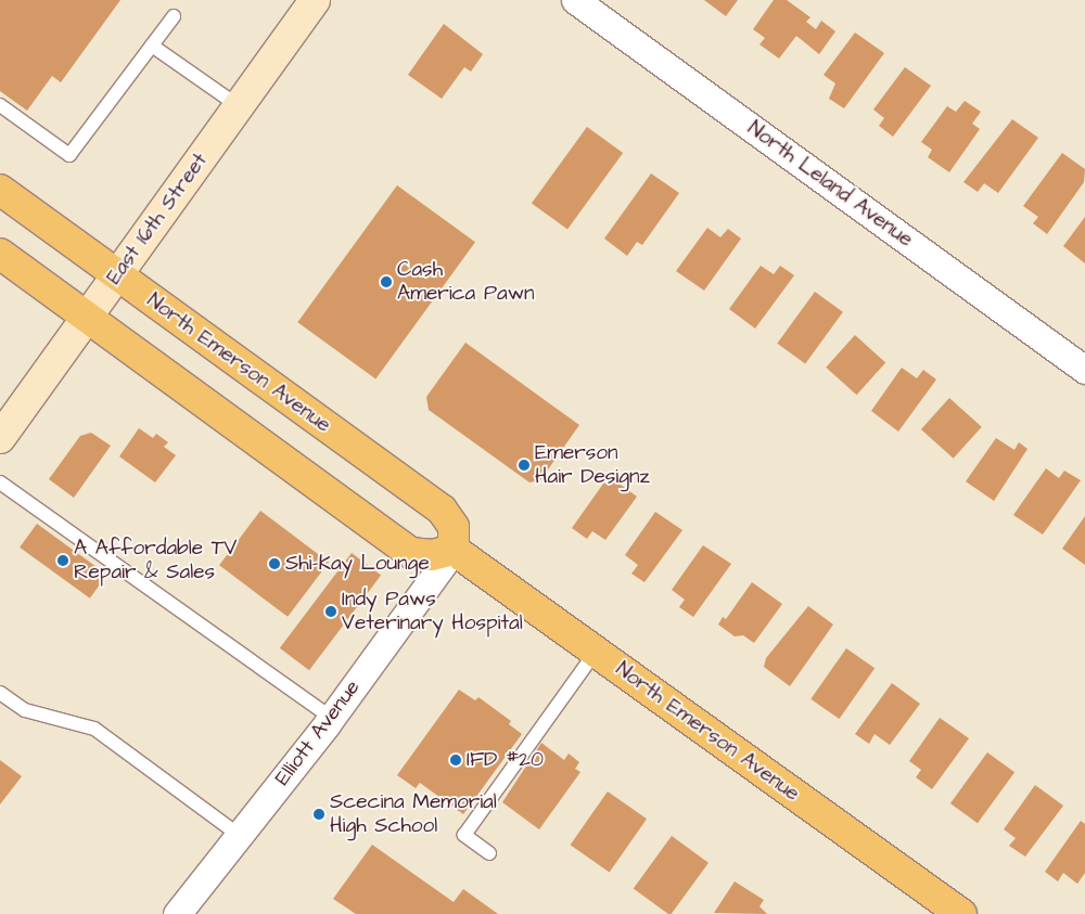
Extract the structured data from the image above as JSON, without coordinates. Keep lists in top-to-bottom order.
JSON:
{
  "streets": {
    "main road": ["East 16th Street", "North Emerson Avenue"],
    "street": ["North Leland Avenue", "Elliott Avenue"]
  },
  "crossings": [
    ["East 16th Street", "North Emerson Avenue"],
    ["North Emerson Avenue", "Elliott Avenue"]
  ],
  "places": [
    "Cash America Pawn",
    "Emerson Hair Designz",
    "A Affordable TV Repair & Sales",
    "Shi-Kay Lounge",
    "Indy Paws Veterinary Hospital",
    "IFD #20",
    "Scecina Memorial High School"
  ]
}
